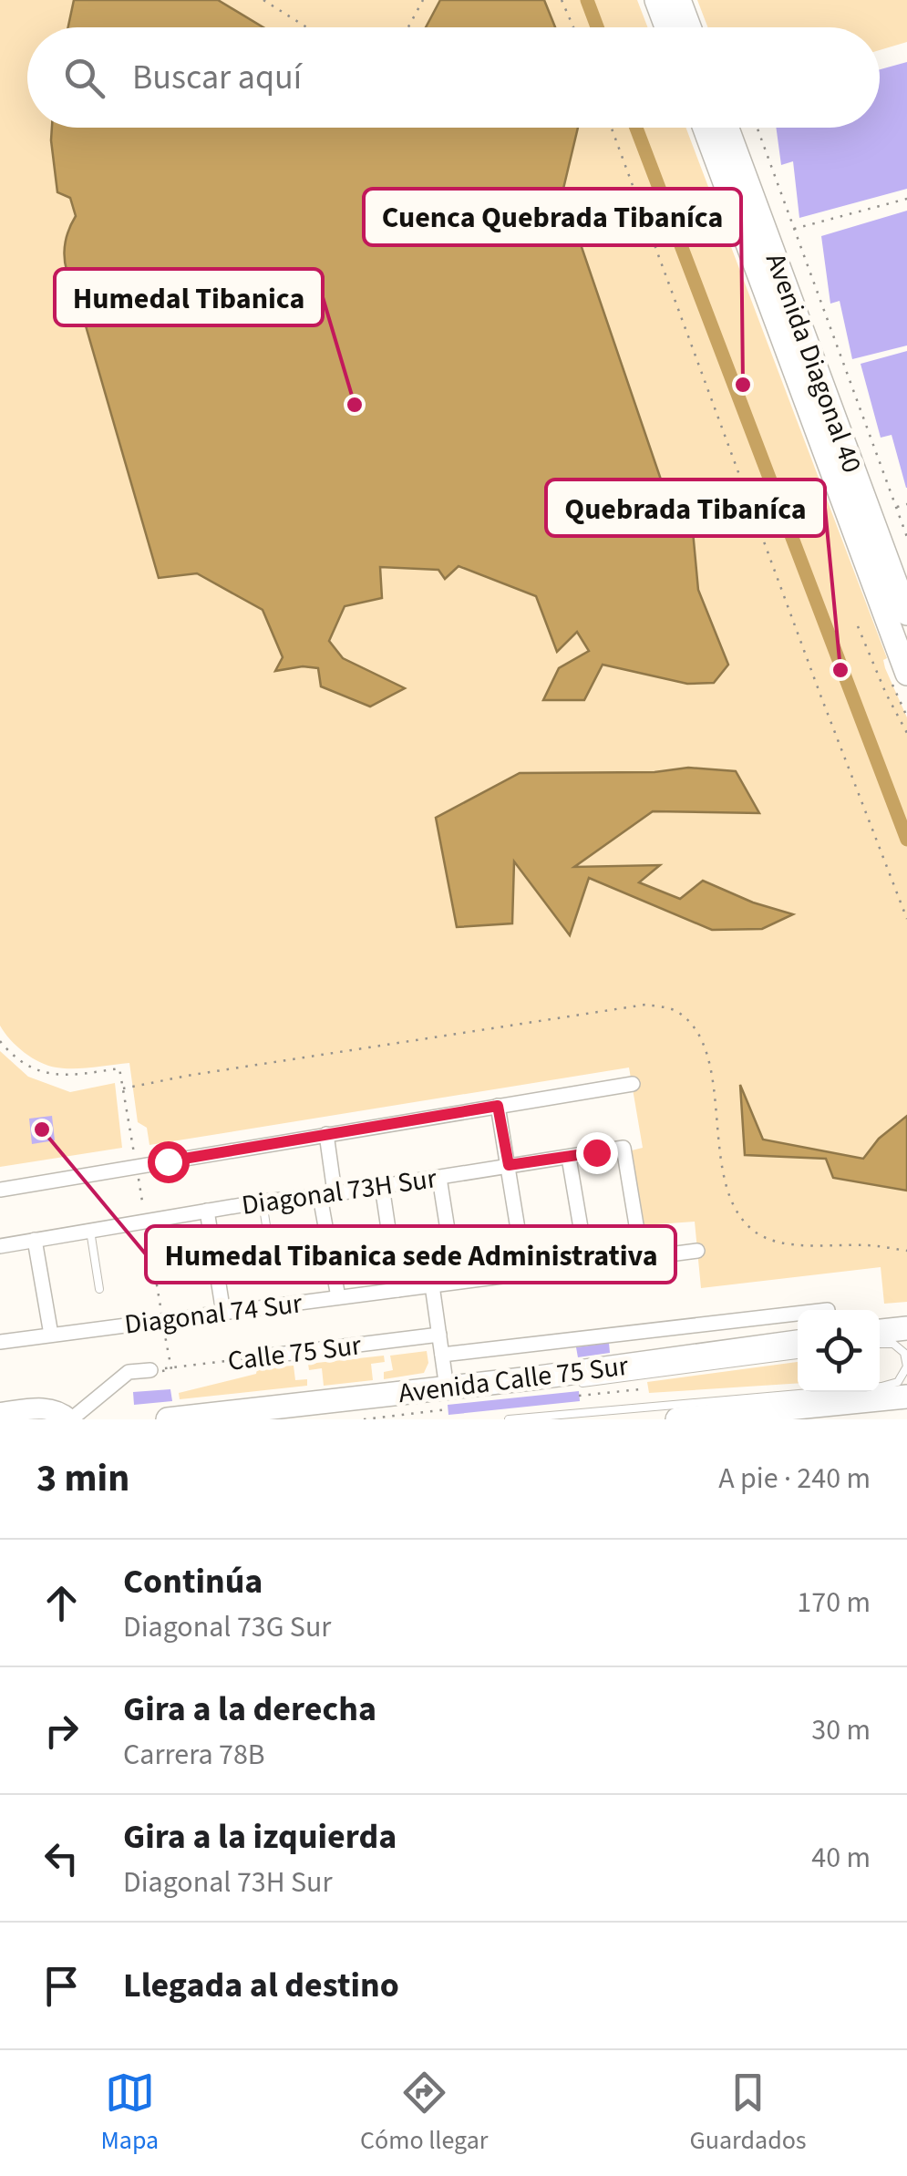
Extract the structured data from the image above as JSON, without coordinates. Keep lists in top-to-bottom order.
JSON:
{
  "streets": {
    "main road": ["Avenida Diagonal 40", "Avenida Calle 75 Sur"],
    "street": ["Diagonal 73H Sur", "Diagonal 74 Sur", "Calle 75 Sur"]
  },
  "crossings": [
    ["Diagonal 73H Sur", "Diagonal 74 Sur"]
  ],
  "places": [
    "Cuenca Quebrada Tibaníca",
    "Humedal Tibanica",
    "Quebrada Tibaníca",
    "Humedal Tibanica sede Administrativa"
  ],
  "page": {
    "search": "Buscar aquí",
    "heading": ["3 min", "A pie · 240 m"],
    "list": [
      ["Continúa", "Diagonal 73G Sur", "170 m"],
      ["Gira a la derecha", "Carrera 78B", "30 m"],
      ["Gira a la izquierda", "Diagonal 73H Sur", "40 m"],
      "Llegada al destino"
    ],
    "nav": ["Mapa", "Cómo llegar", "Guardados"]
  }
}
